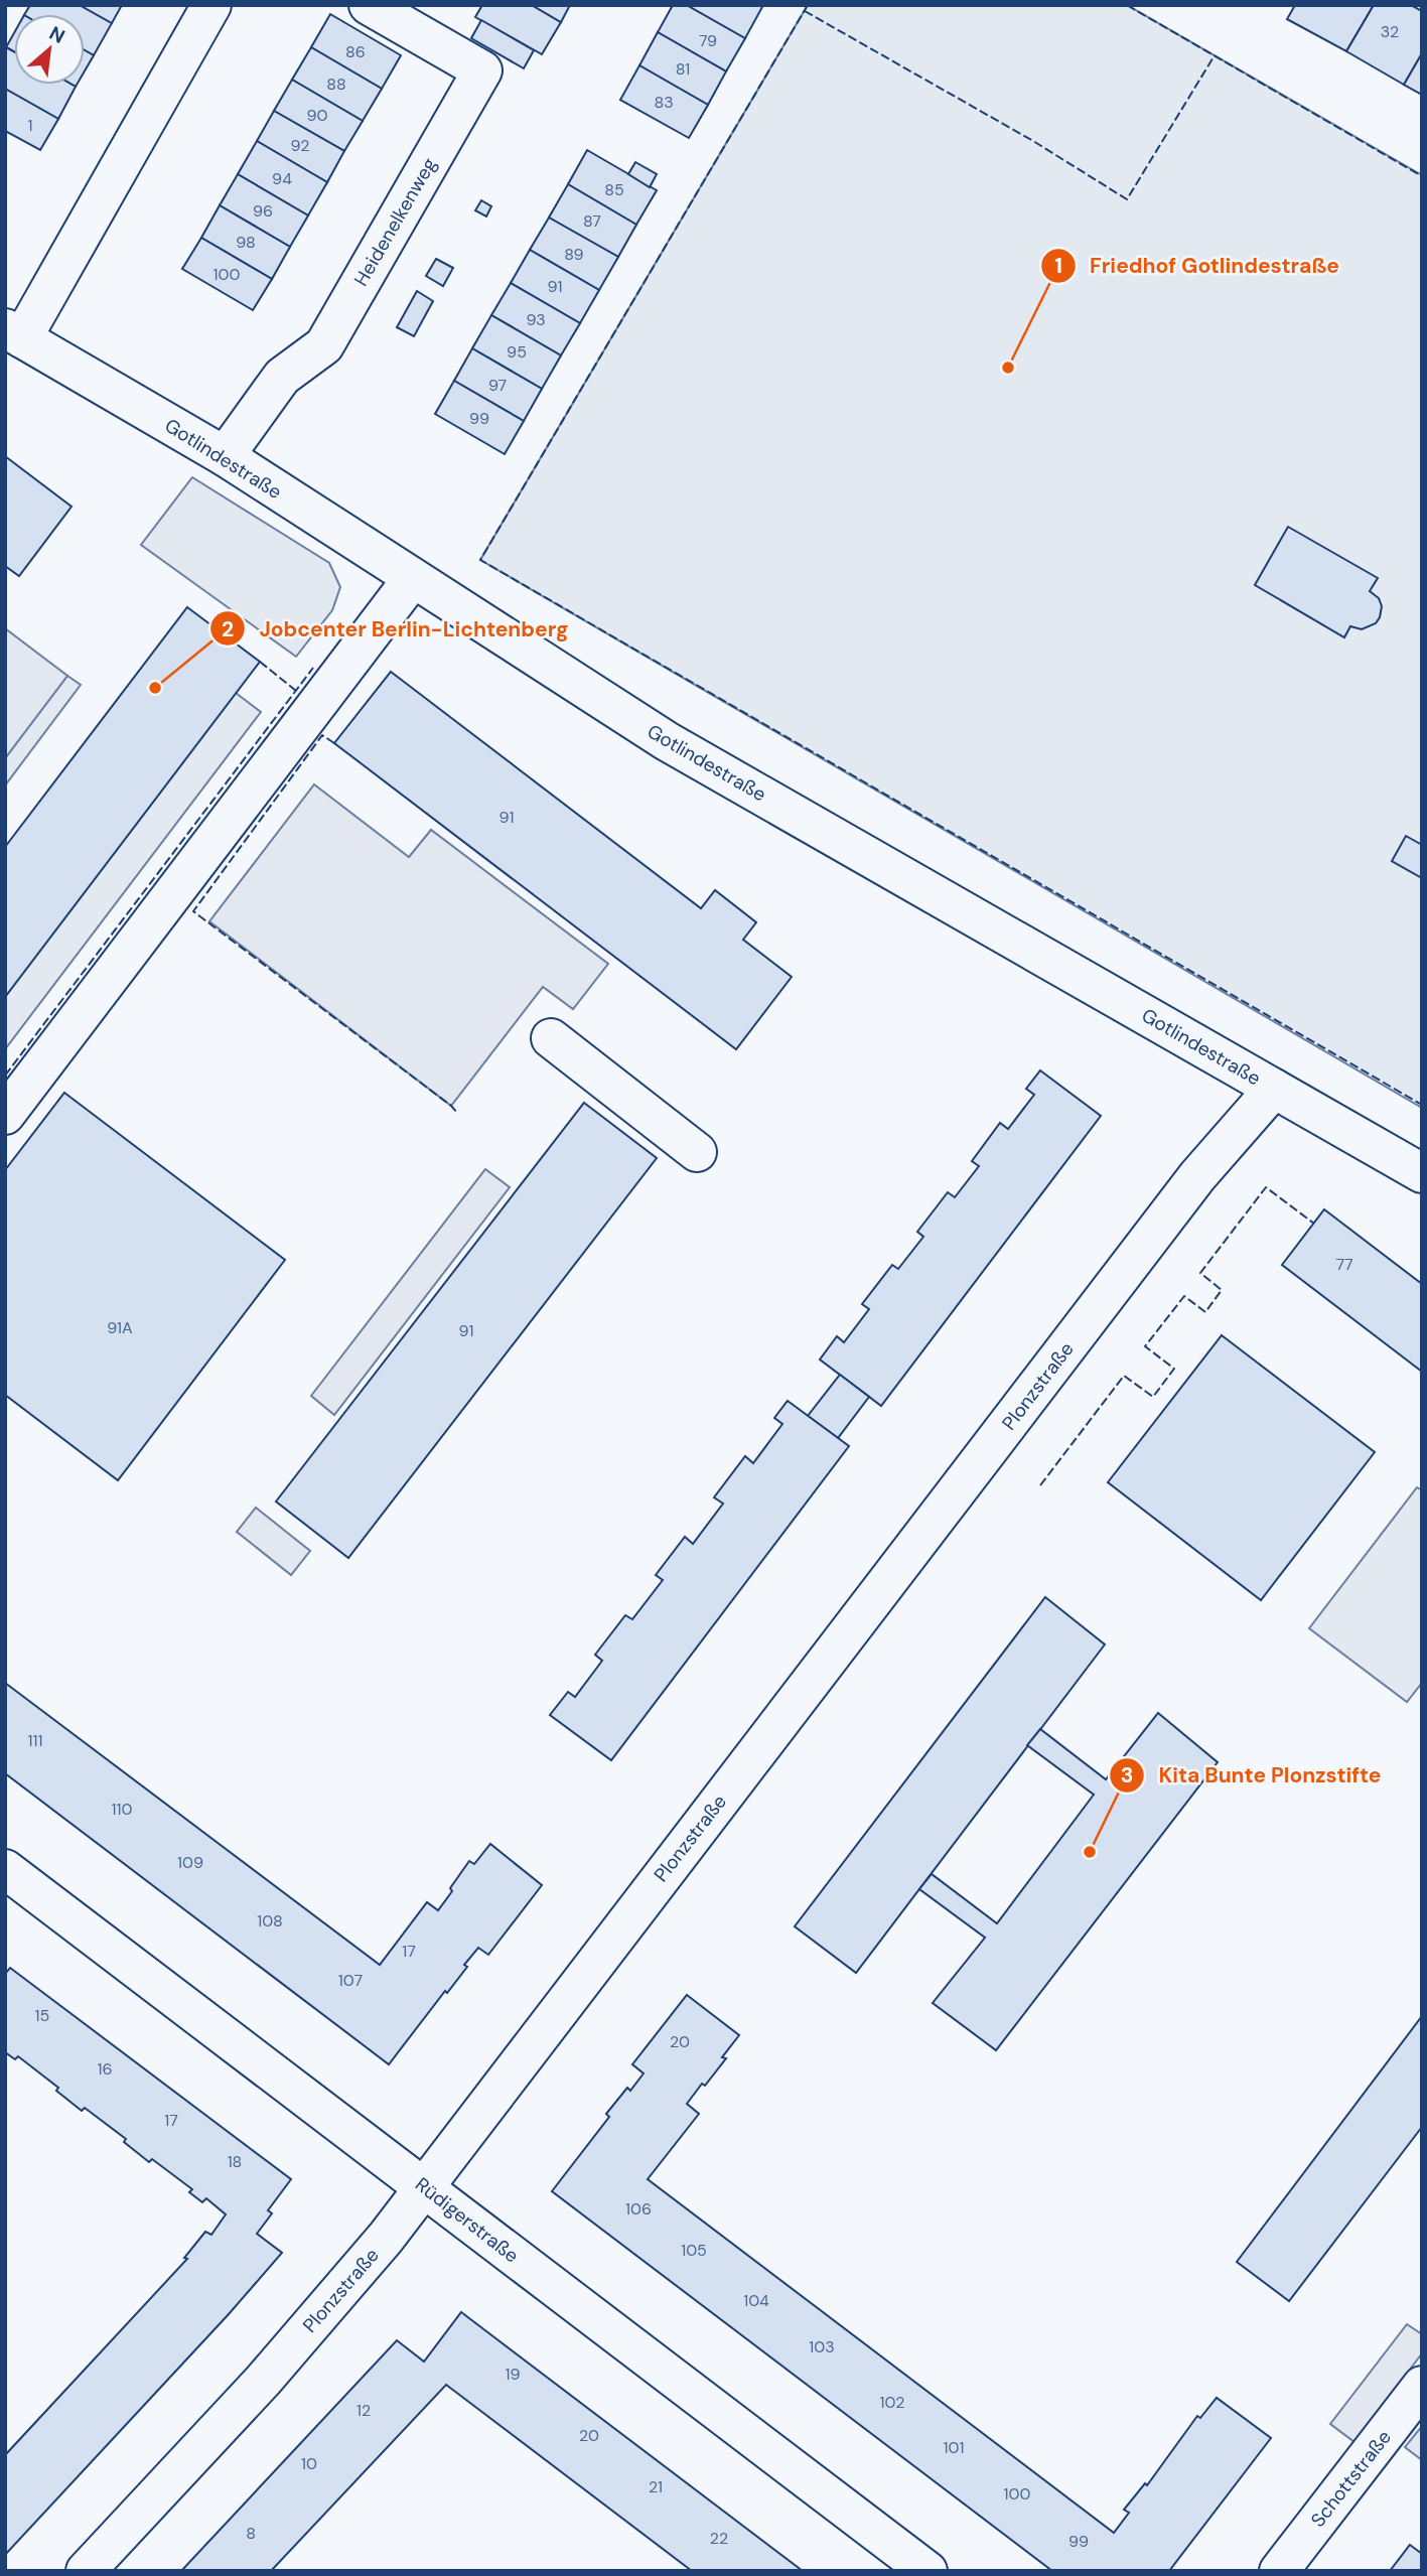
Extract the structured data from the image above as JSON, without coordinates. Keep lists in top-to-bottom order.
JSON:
{
  "streets": {
    "street": [
      "Heidenelkenweg",
      "Gotlindestraße",
      "Plonzstraße",
      "Rüdigerstraße",
      "Schottstraße"
    ]
  },
  "crossings": [
    ["Heidenelkenweg", "Gotlindestraße"],
    ["Gotlindestraße", "Plonzstraße"],
    ["Plonzstraße", "Rüdigerstraße"]
  ],
  "places": ["Friedhof Gotlindestraße", "Jobcenter Berlin-Lichtenberg", "Kita Bunte Plonzstifte"],
  "house_numbers": [
    "32",
    "79",
    "86",
    "81",
    "88",
    "83",
    "90",
    "1",
    "92",
    "94",
    "85",
    "96",
    "87",
    "98",
    "89",
    "100",
    "91",
    "93",
    "95",
    "97",
    "99",
    "91",
    "77",
    "91A",
    "91",
    "111",
    "110",
    "109",
    "108",
    "17",
    "107",
    "15",
    "20",
    "16",
    "17",
    "18",
    "106",
    "105",
    "104",
    "103",
    "19",
    "102",
    "12",
    "20",
    "101",
    "10",
    "21",
    "100",
    "8",
    "22",
    "99"
  ],
  "north": "top right"
}
